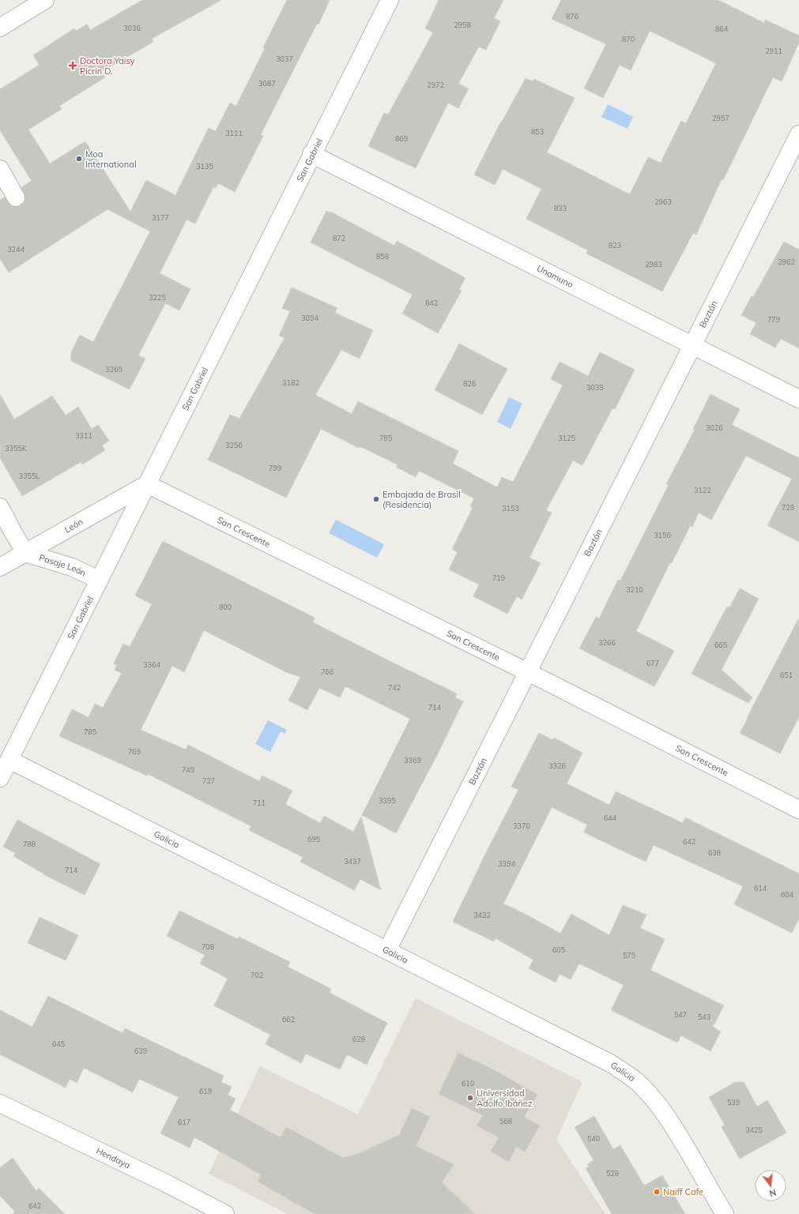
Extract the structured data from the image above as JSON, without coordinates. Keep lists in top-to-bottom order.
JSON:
{
  "streets": {
    "street": [
      "San Gabriel",
      "Unamuno",
      "Baztán",
      "León",
      "San Crescente",
      "Pasaje León",
      "Galicia",
      "Hendaya"
    ]
  },
  "crossings": [
    ["San Gabriel", "Unamuno"],
    ["San Gabriel", "León"],
    ["San Gabriel", "San Crescente"],
    ["San Gabriel", "Pasaje León"],
    ["San Gabriel", "Galicia"],
    ["Unamuno", "Baztán"],
    ["Baztán", "San Crescente"],
    ["Baztán", "Galicia"],
    ["León", "San Crescente"],
    ["León", "Pasaje León"]
  ],
  "places": {
    "health": ["Doctora Yaisy Picrin D."],
    "other": [
      "Moa International",
      "Embajada de Brasil (Residencia)",
      "Universidad Adolfo Ibáñez",
      "Naiff Cafe"
    ]
  },
  "house_numbers": [
    "876",
    "2958",
    "3036",
    "864",
    "870",
    "2911",
    "3037",
    "3087",
    "2972",
    "2957",
    "853",
    "3111",
    "869",
    "3135",
    "2963",
    "833",
    "3177",
    "872",
    "823",
    "3244",
    "858",
    "2962",
    "2983",
    "3225",
    "842",
    "3094",
    "779",
    "3265",
    "3182",
    "826",
    "3039",
    "3026",
    "3311",
    "785",
    "3125",
    "3256",
    "3355K",
    "799",
    "3355L",
    "3122",
    "728",
    "3153",
    "3150",
    "719",
    "3210",
    "800",
    "3266",
    "665",
    "677",
    "3364",
    "766",
    "651",
    "742",
    "714",
    "785",
    "769",
    "3369",
    "3326",
    "749",
    "727",
    "3395",
    "711",
    "644",
    "3370",
    "695",
    "642",
    "788",
    "638",
    "3437",
    "3394",
    "714",
    "614",
    "604",
    "3432",
    "708",
    "605",
    "575",
    "702",
    "547",
    "543",
    "662",
    "628",
    "645",
    "639",
    "610",
    "619",
    "539",
    "568",
    "617",
    "3425",
    "540",
    "528",
    "642"
  ],
  "north": "bottom"
}
